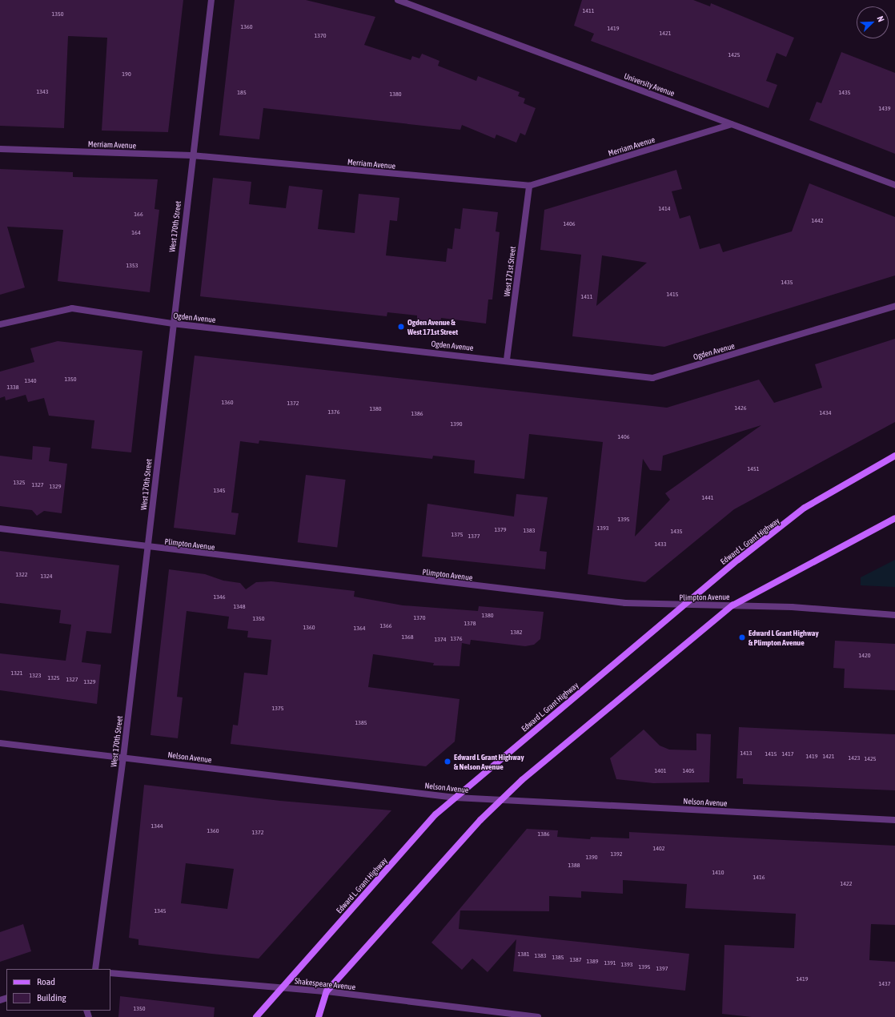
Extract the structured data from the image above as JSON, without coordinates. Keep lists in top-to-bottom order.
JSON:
{
  "streets": {
    "main road": ["Edward L. Grant Highway"],
    "street": [
      "University Avenue",
      "Merriam Avenue",
      "West 170th Street",
      "West 171st Street",
      "Ogden Avenue",
      "Plimpton Avenue",
      "Nelson Avenue",
      "Shakespeare Avenue"
    ]
  },
  "crossings": [
    ["University Avenue", "Merriam Avenue"],
    ["Merriam Avenue", "West 170th Street"],
    ["Merriam Avenue", "West 171st Street"],
    ["West 170th Street", "Ogden Avenue"],
    ["West 170th Street", "Plimpton Avenue"],
    ["West 170th Street", "Nelson Avenue"],
    ["West 171st Street", "Ogden Avenue"],
    ["Edward L. Grant Highway", "Plimpton Avenue"],
    ["Edward L. Grant Highway", "Nelson Avenue"],
    ["Edward L. Grant Highway", "Shakespeare Avenue"]
  ],
  "places": ["Ogden Avenue & West 171st Street", "Edward L Grant Highway & Plimpton Avenue", "Edward L Grant Highway & Nelson Avenue"],
  "house_numbers": [
    "1411",
    "1350",
    "1360",
    "1419",
    "1421",
    "1370",
    "1425",
    "190",
    "1343",
    "185",
    "1435",
    "1380",
    "1439",
    "1414",
    "166",
    "1442",
    "1406",
    "164",
    "1353",
    "1435",
    "1415",
    "1411",
    "1350",
    "1340",
    "1338",
    "1360",
    "1372",
    "1426",
    "1380",
    "1376",
    "1434",
    "1386",
    "1390",
    "1406",
    "1451",
    "1325",
    "1327",
    "1329",
    "1345",
    "1441",
    "1395",
    "1393",
    "1379",
    "1383",
    "1435",
    "1375",
    "1377",
    "1433",
    "1322",
    "1324",
    "1346",
    "1348",
    "1380",
    "1370",
    "1350",
    "1378",
    "1366",
    "1360",
    "1364",
    "1382",
    "1368",
    "1376",
    "1374",
    "1420",
    "1321",
    "1323",
    "1325",
    "1327",
    "1329",
    "1375",
    "1385",
    "1413",
    "1415",
    "1417",
    "1419",
    "1421",
    "1423",
    "1425",
    "1401",
    "1405",
    "1344",
    "1360",
    "1372",
    "1386",
    "1402",
    "1392",
    "1390",
    "1388",
    "1410",
    "1416",
    "1422",
    "1345",
    "1381",
    "1383",
    "1385",
    "1387",
    "1389",
    "1391",
    "1393",
    "1395",
    "1397",
    "1419",
    "1437",
    "1350"
  ],
  "legend": ["Road", "Building"],
  "north": "top right"
}
